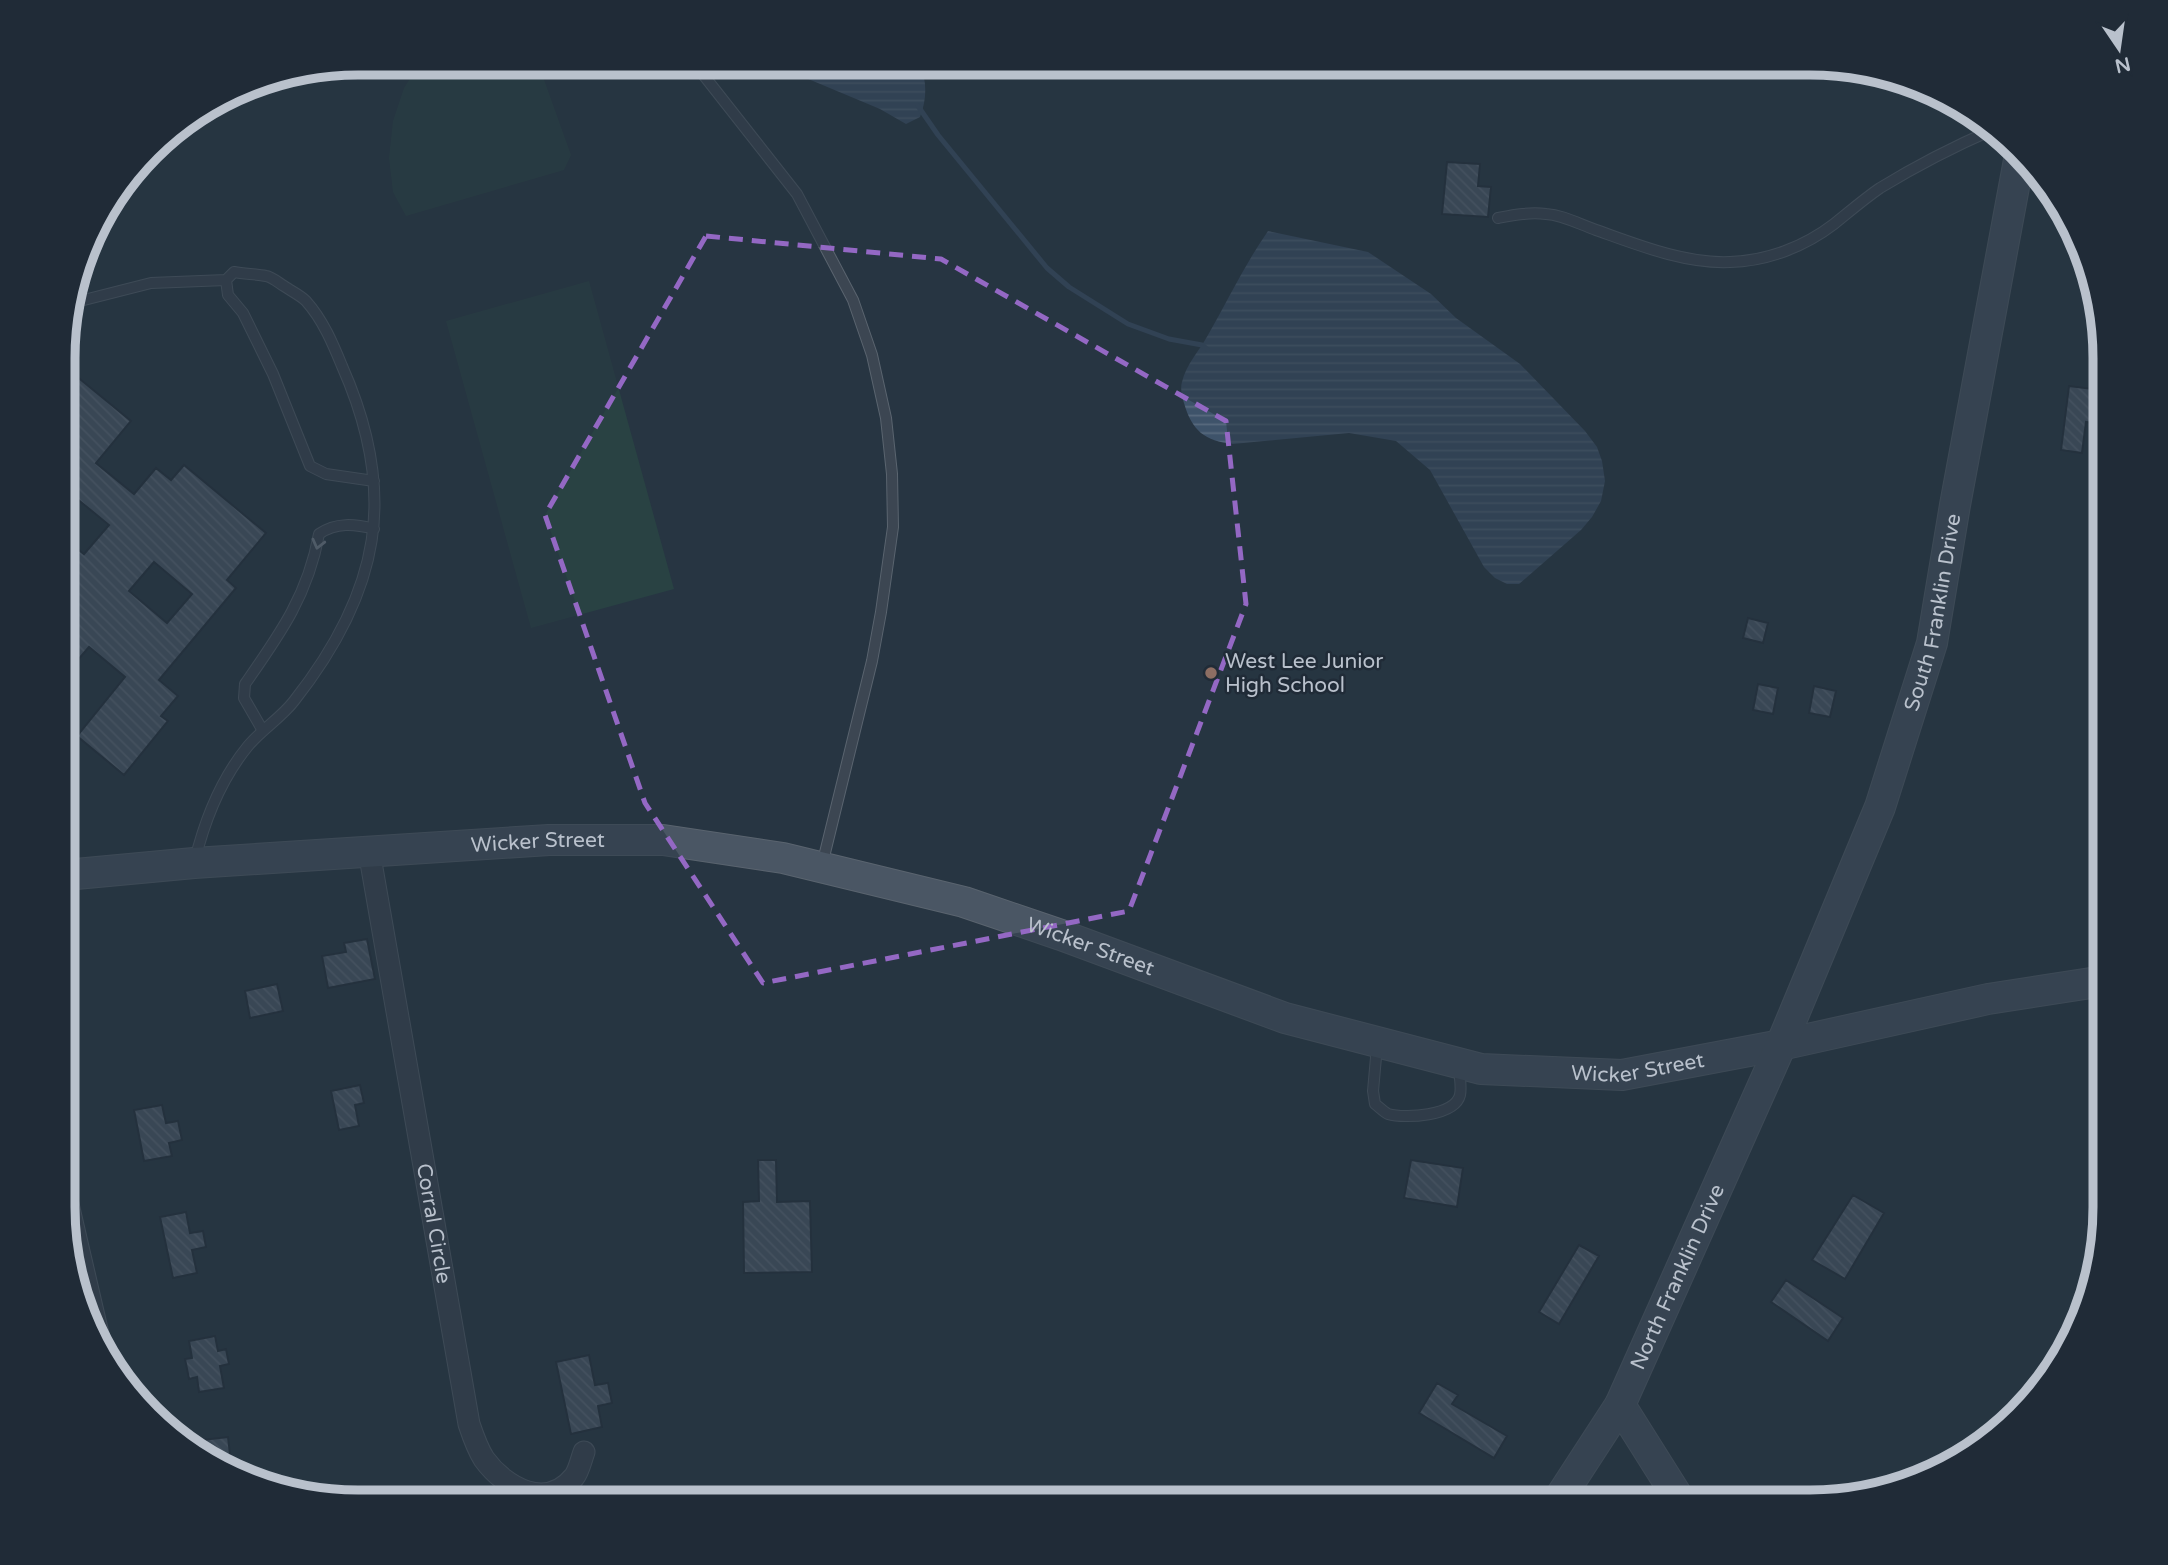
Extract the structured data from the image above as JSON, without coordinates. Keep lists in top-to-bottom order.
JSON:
{
  "streets": {
    "main road": ["South Franklin Drive", "Wicker Street", "North Franklin Drive"],
    "street": ["Corral Circle"]
  },
  "crossings": [
    ["South Franklin Drive", "Wicker Street"],
    ["South Franklin Drive", "North Franklin Drive"],
    ["Wicker Street", "Corral Circle"],
    ["Wicker Street", "North Franklin Drive"]
  ],
  "places": ["West Lee Junior High School"],
  "north": "bottom"
}
